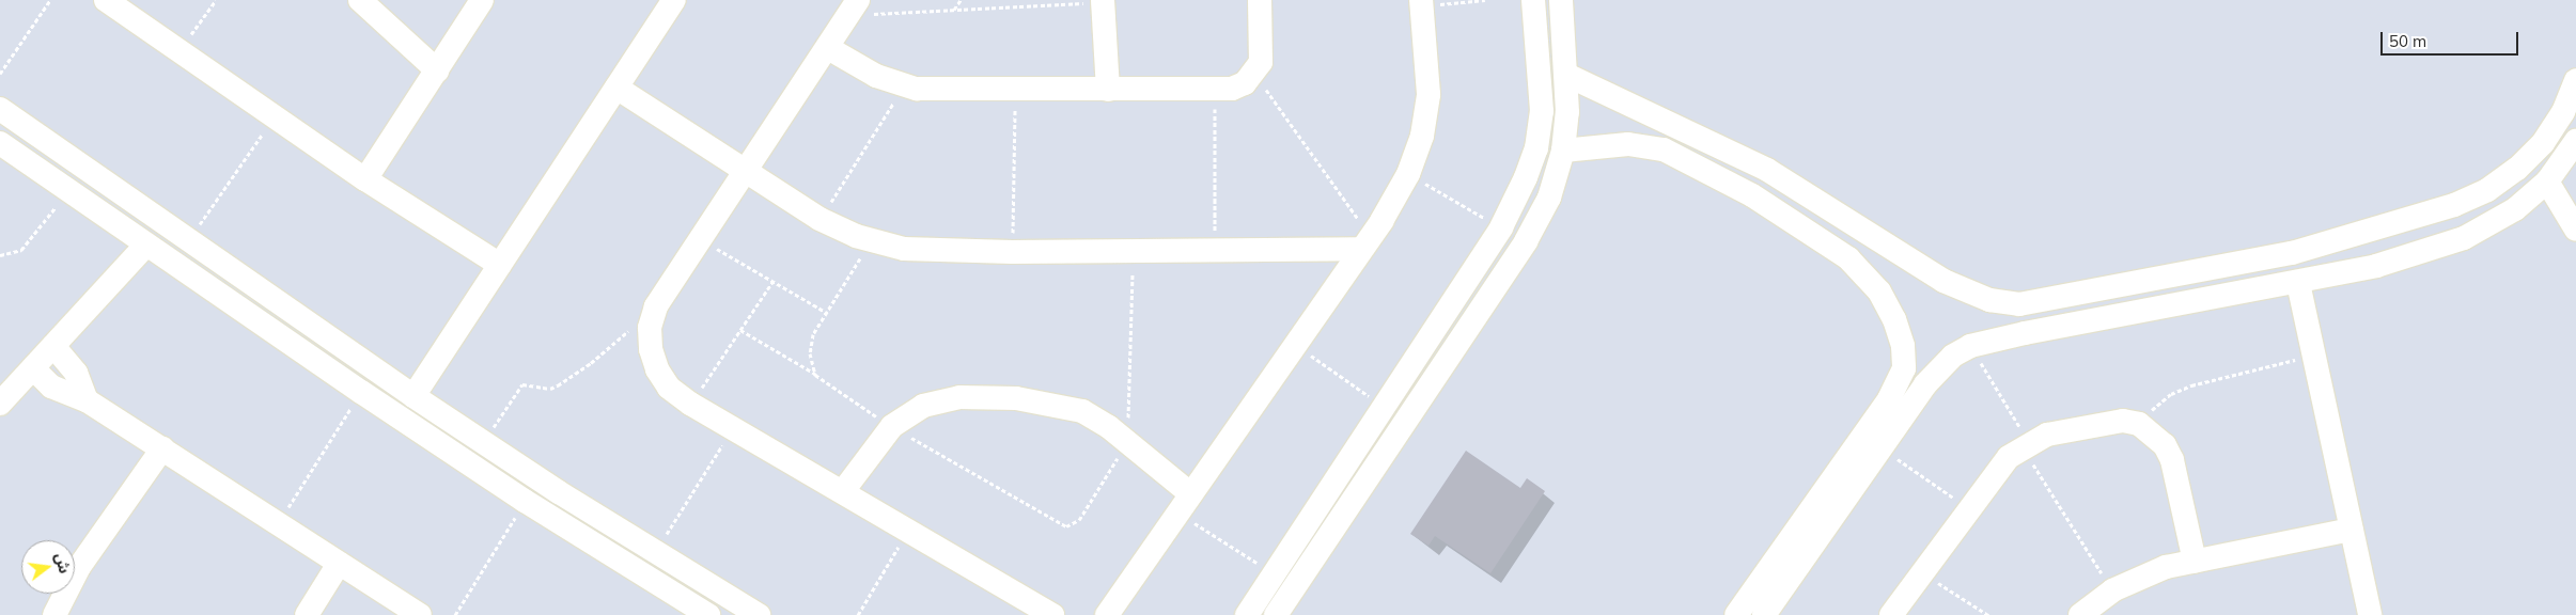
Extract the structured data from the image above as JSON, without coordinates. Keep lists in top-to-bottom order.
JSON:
{
  "scale_bar": "50 m",
  "north": "right"
}
